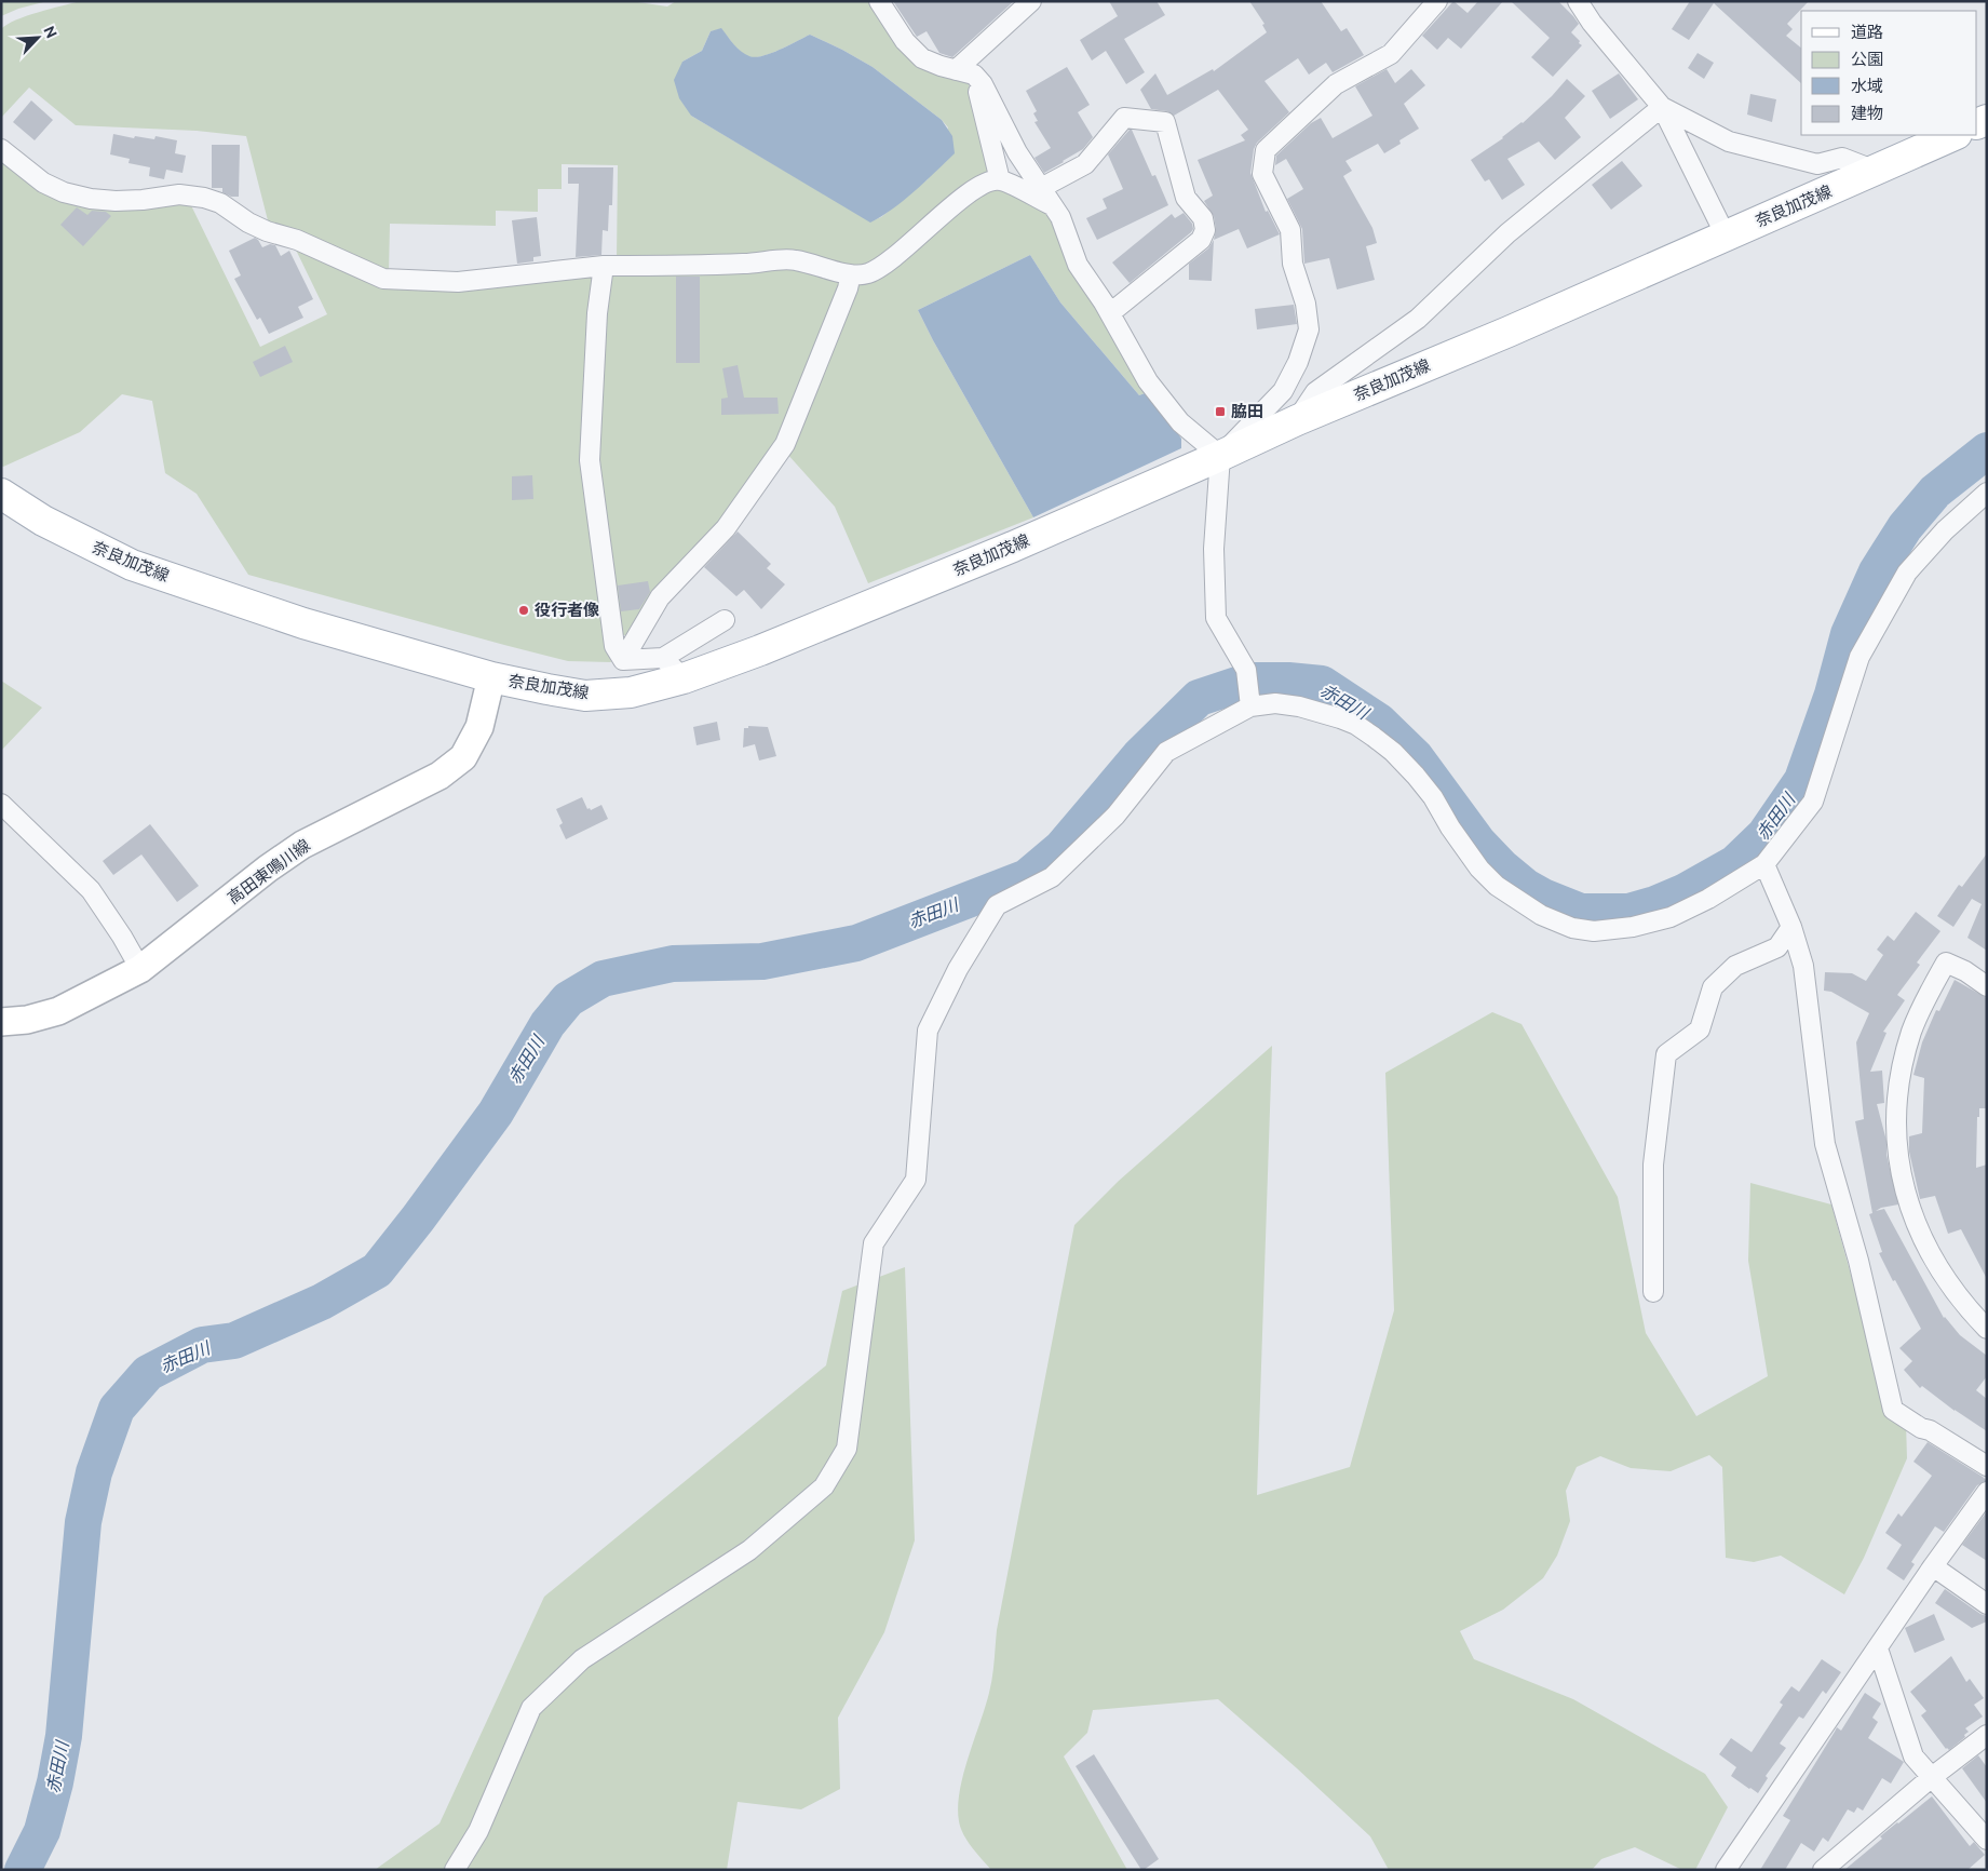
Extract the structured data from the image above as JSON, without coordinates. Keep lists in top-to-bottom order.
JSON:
{
  "streets": {
    "main road": ["奈良加茂線", "高田東鳴川線"]
  },
  "crossings": [
    ["奈良加茂線", "高田東鳴川線"]
  ],
  "water": ["赤田川"],
  "places": {
    "transit": ["脇田"],
    "other": ["役行者像"]
  },
  "legend": [
    "道路",
    "公園",
    "水域",
    "建物"
  ],
  "north": "top right"
}
